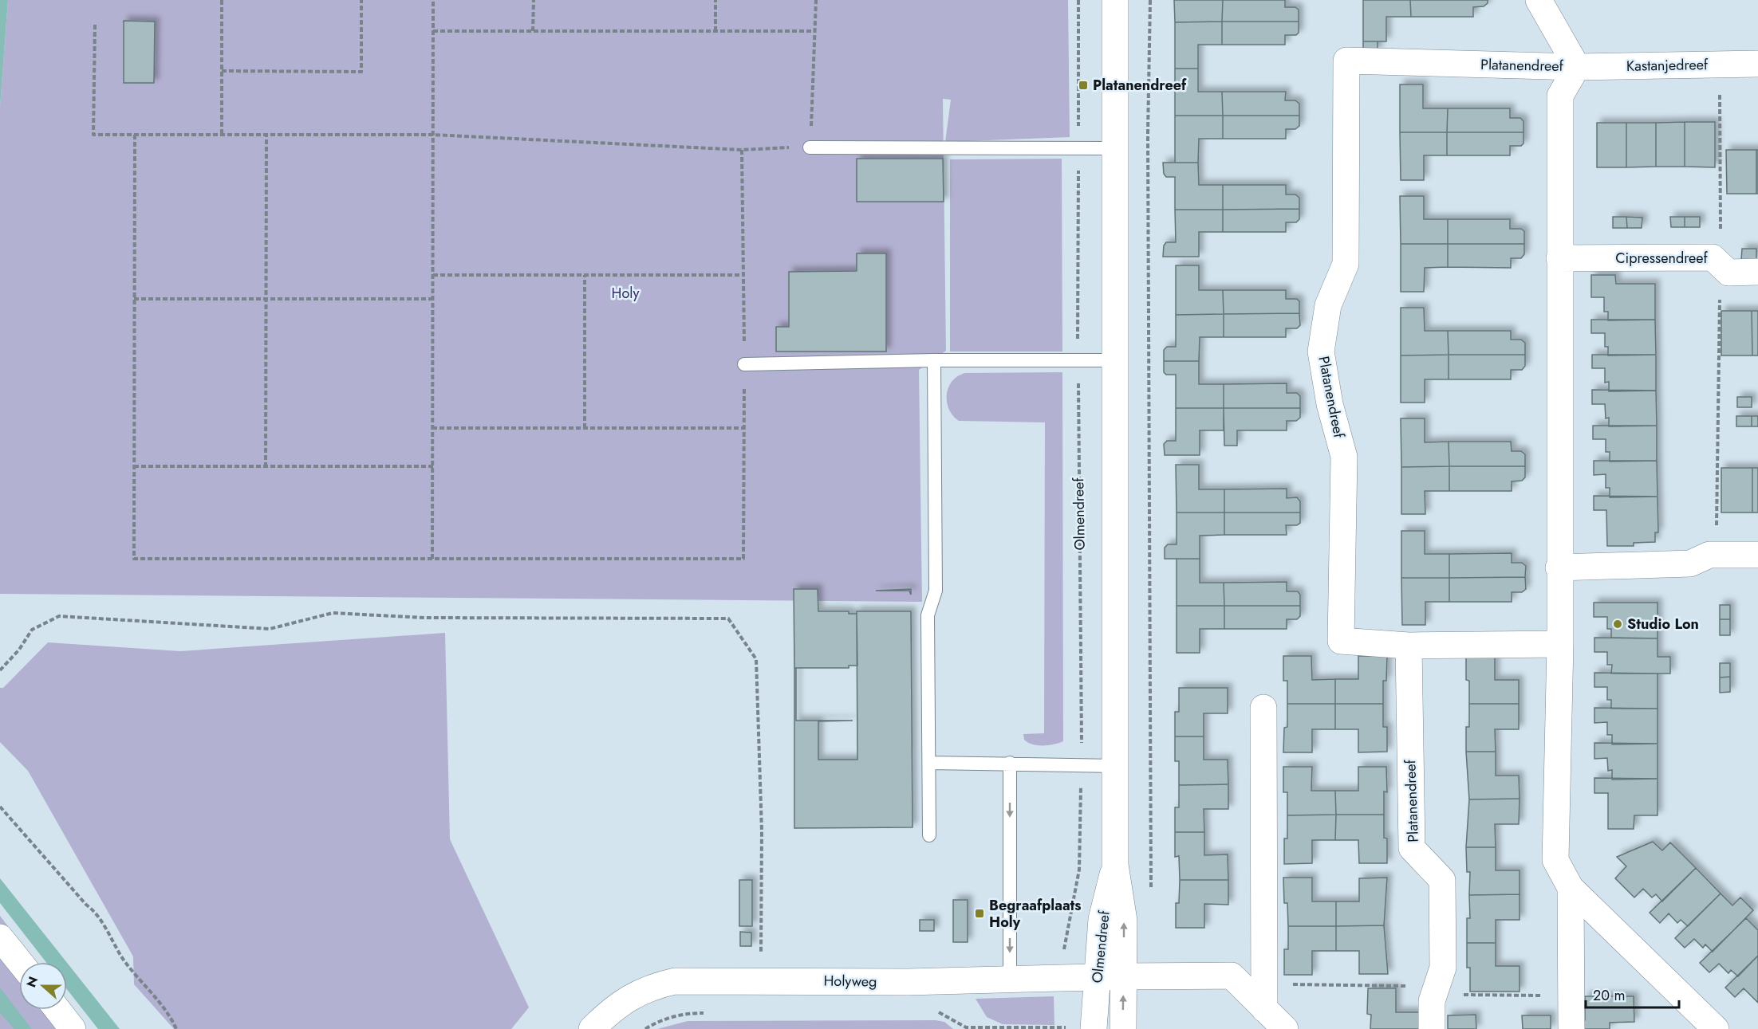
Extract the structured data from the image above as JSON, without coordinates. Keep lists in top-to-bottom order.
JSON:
{
  "streets": {
    "street": [
      "Platanendreef",
      "Kastanjedreef",
      "Cipressendreef",
      "Olmendreef",
      "Holyweg"
    ]
  },
  "crossings": [
    ["Platanendreef", "Kastanjedreef"],
    ["Platanendreef", "Cipressendreef"],
    ["Olmendreef", "Holyweg"]
  ],
  "parks": ["Holy"],
  "places": {
    "transit": ["Platanendreef", "Begraafplaats Holy"],
    "other": ["Studio Lon"]
  },
  "scale_bar": "20 m",
  "north": "left"
}
